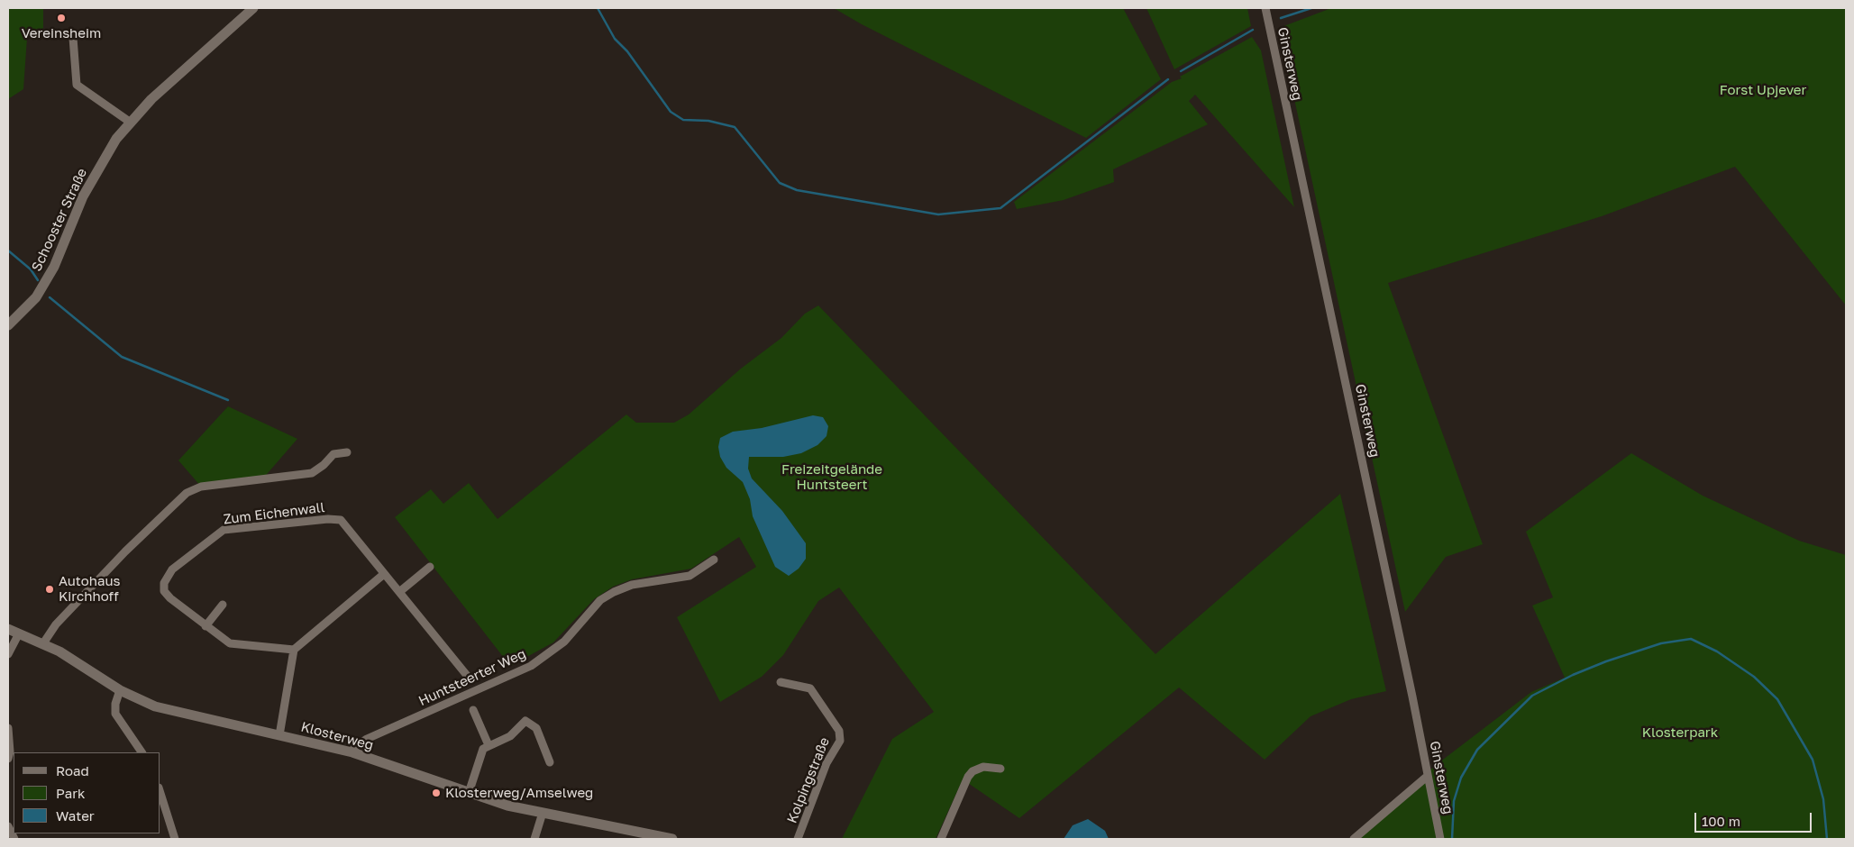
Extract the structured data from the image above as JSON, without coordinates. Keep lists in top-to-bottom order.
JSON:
{
  "streets": {
    "street": [
      "Ginsterweg",
      "Schooster Straße",
      "Zum Eichenwall",
      "Huntsteerter Weg",
      "Klosterweg",
      "Kolpingstraße"
    ]
  },
  "crossings": [
    ["Huntsteerter Weg", "Klosterweg"]
  ],
  "parks": ["Forst Upjever", "Freizeitgelände Huntsteert", "Klosterpark"],
  "places": ["Vereinsheim", "Autohaus Kirchhoff", "Klosterweg/Amselweg"],
  "legend": ["Road", "Park", "Water"],
  "scale_bar": "100 m"
}
